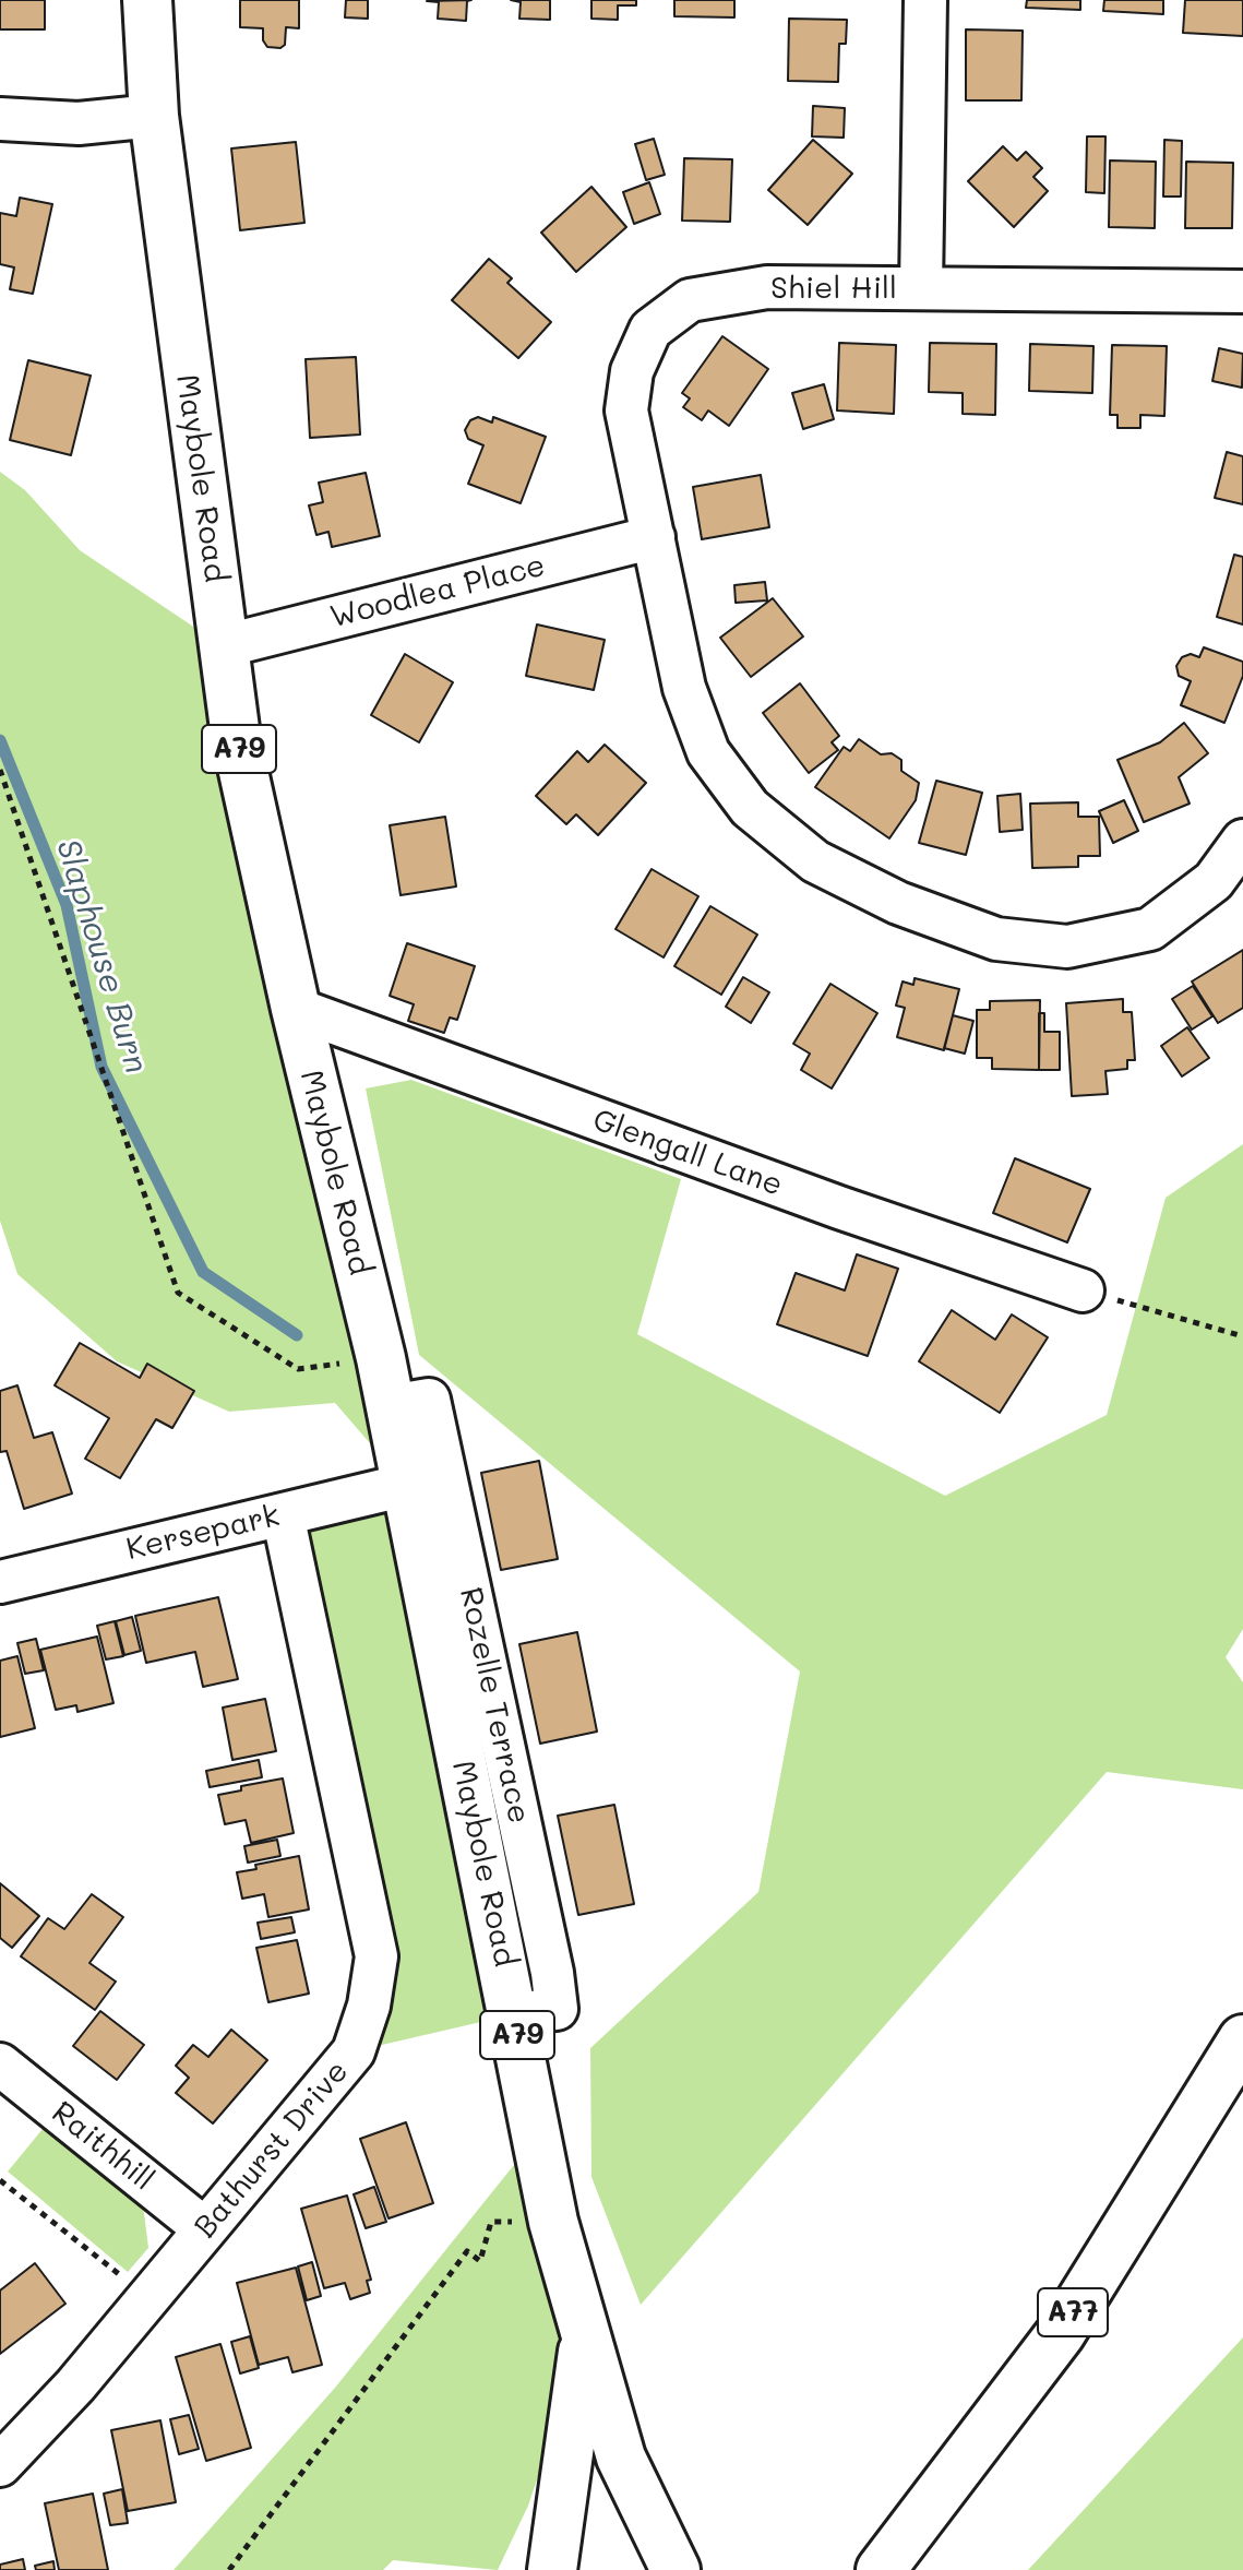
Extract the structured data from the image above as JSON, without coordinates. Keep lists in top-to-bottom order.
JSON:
{
  "streets": {
    "main road": ["Maybole Road", "A79", "A77"],
    "street": [
      "Shiel Hill",
      "Woodlea Place",
      "Glengall Lane",
      "Kersepark",
      "Rozelle Terrace",
      "Raithhill",
      "Bathurst Drive"
    ]
  },
  "crossings": [
    ["Shiel Hill", "Woodlea Place"],
    ["Maybole Road", "Woodlea Place"],
    ["Maybole Road", "Glengall Lane"],
    ["Maybole Road", "Kersepark"],
    ["Maybole Road", "Rozelle Terrace"],
    ["Kersepark", "Bathurst Drive"],
    ["Raithhill", "Bathurst Drive"]
  ],
  "water": ["Slaphouse Burn"]
}
